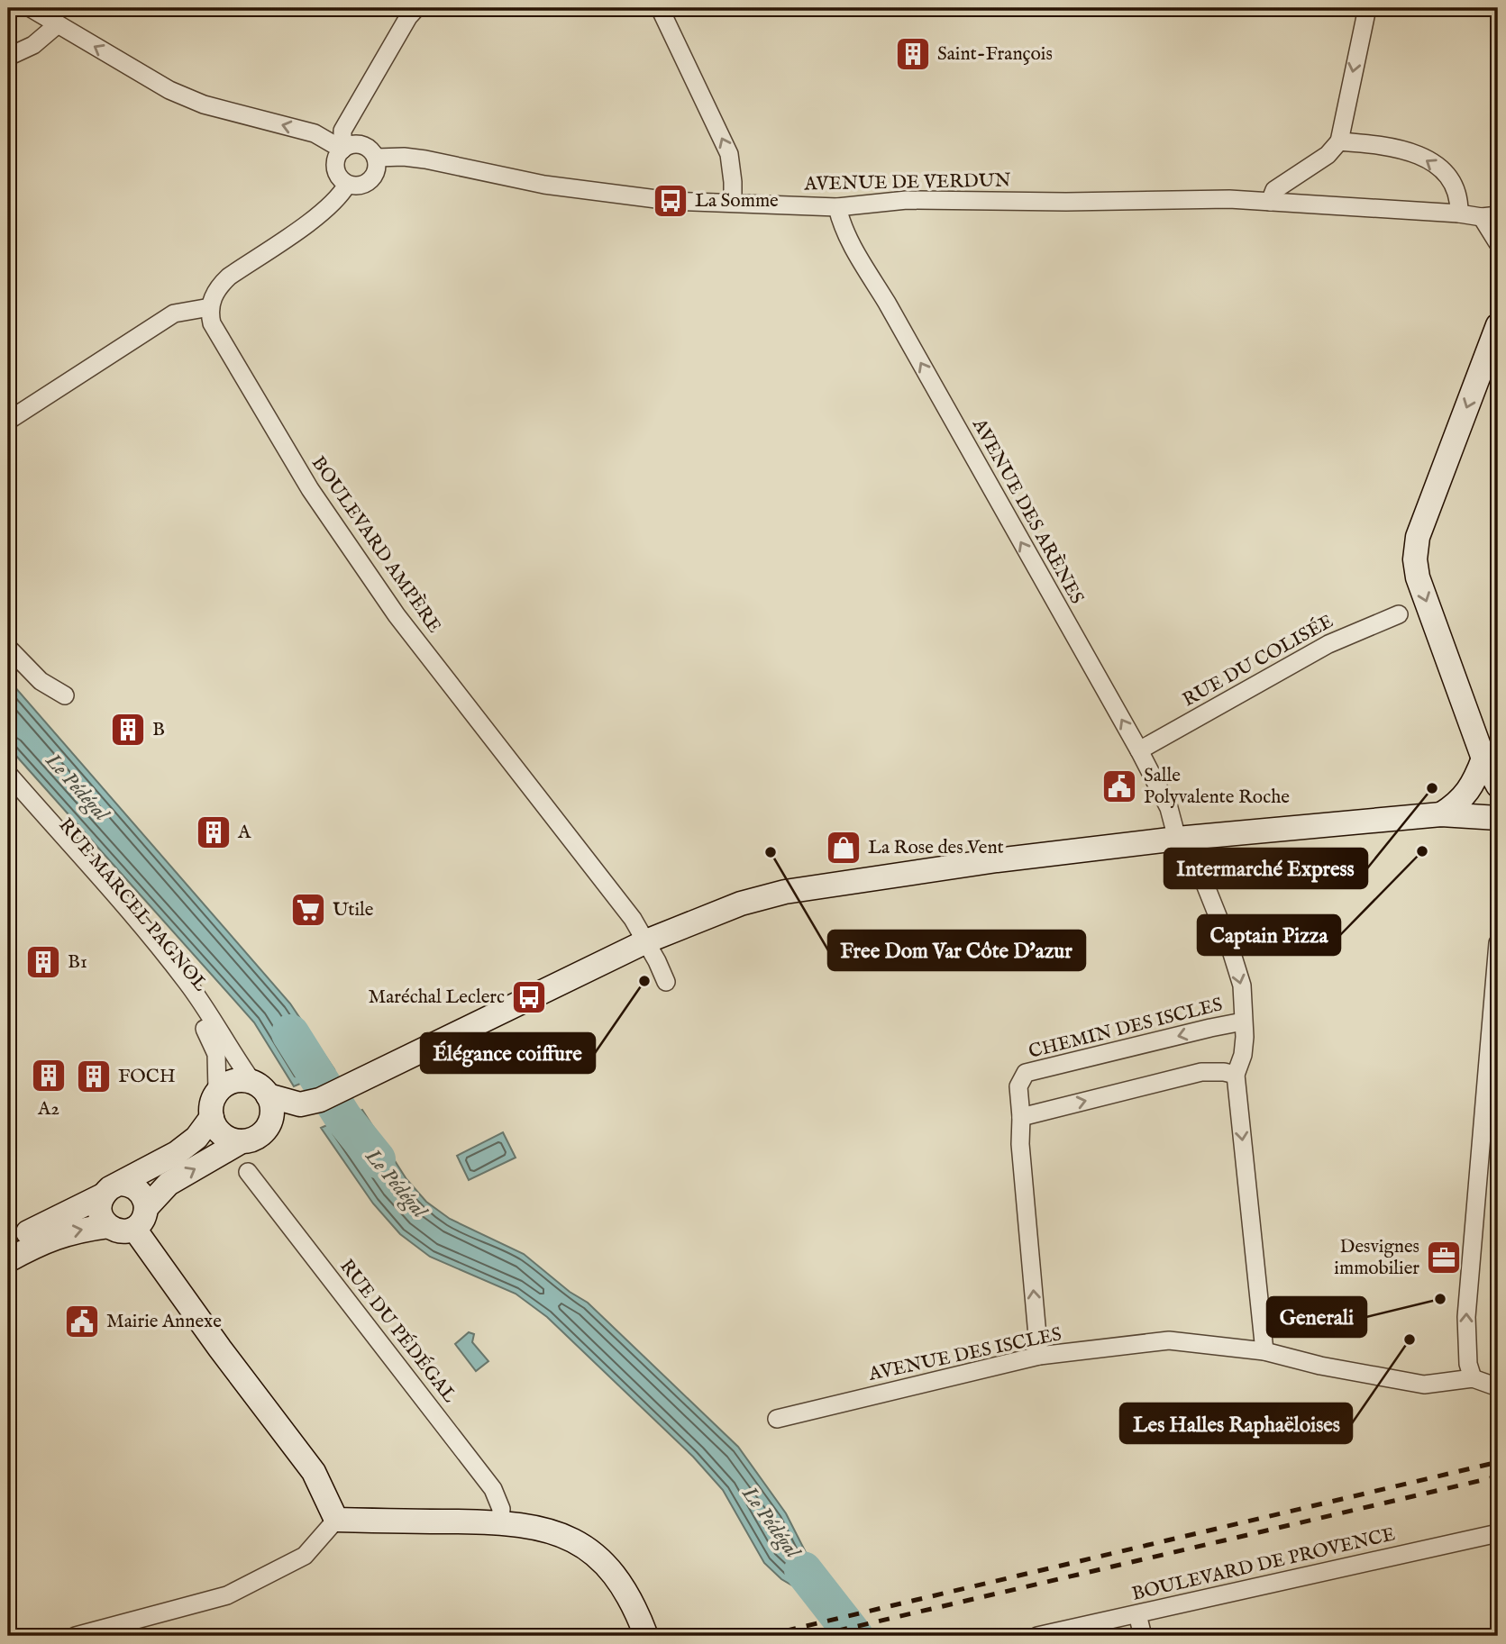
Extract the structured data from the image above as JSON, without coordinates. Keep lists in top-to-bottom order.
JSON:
{
  "streets": {
    "street": [
      "AVENUE DE VERDUN",
      "AVENUE DES ARÈNES",
      "BOULEVARD AMPÈRE",
      "RUE DU COLISÉE",
      "RUE MARCEL PAGNOL",
      "CHEMIN DES ISCLES",
      "RUE DU PÉDÉGAL",
      "AVENUE DES ISCLES",
      "BOULEVARD DE PROVENCE"
    ]
  },
  "crossings": [
    ["AVENUE DE VERDUN", "AVENUE DES ARÈNES"],
    ["AVENUE DES ARÈNES", "RUE DU COLISÉE"],
    ["AVENUE DES ARÈNES", "CHEMIN DES ISCLES"],
    ["CHEMIN DES ISCLES", "AVENUE DES ISCLES"]
  ],
  "water": ["Le Pédégal"],
  "places": {
    "building": [
      "Saint-François",
      "B",
      "A",
      "B1",
      "A2",
      "FOCH"
    ],
    "bus stop": ["La Somme", "Maréchal Leclerc"],
    "public building": ["Salle Polyvalente Roche", "Mairie Annexe"],
    "other": [
      "Intermarché Express",
      "Captain Pizza",
      "Free Dom Var Côte D'azur",
      "Élégance coiffure",
      "Generali",
      "Les Halles Raphaëloises"
    ],
    "shop": ["La Rose des Vent"],
    "supermarket": ["Utile"],
    "office": ["Desvignes immobilier"]
  }
}
